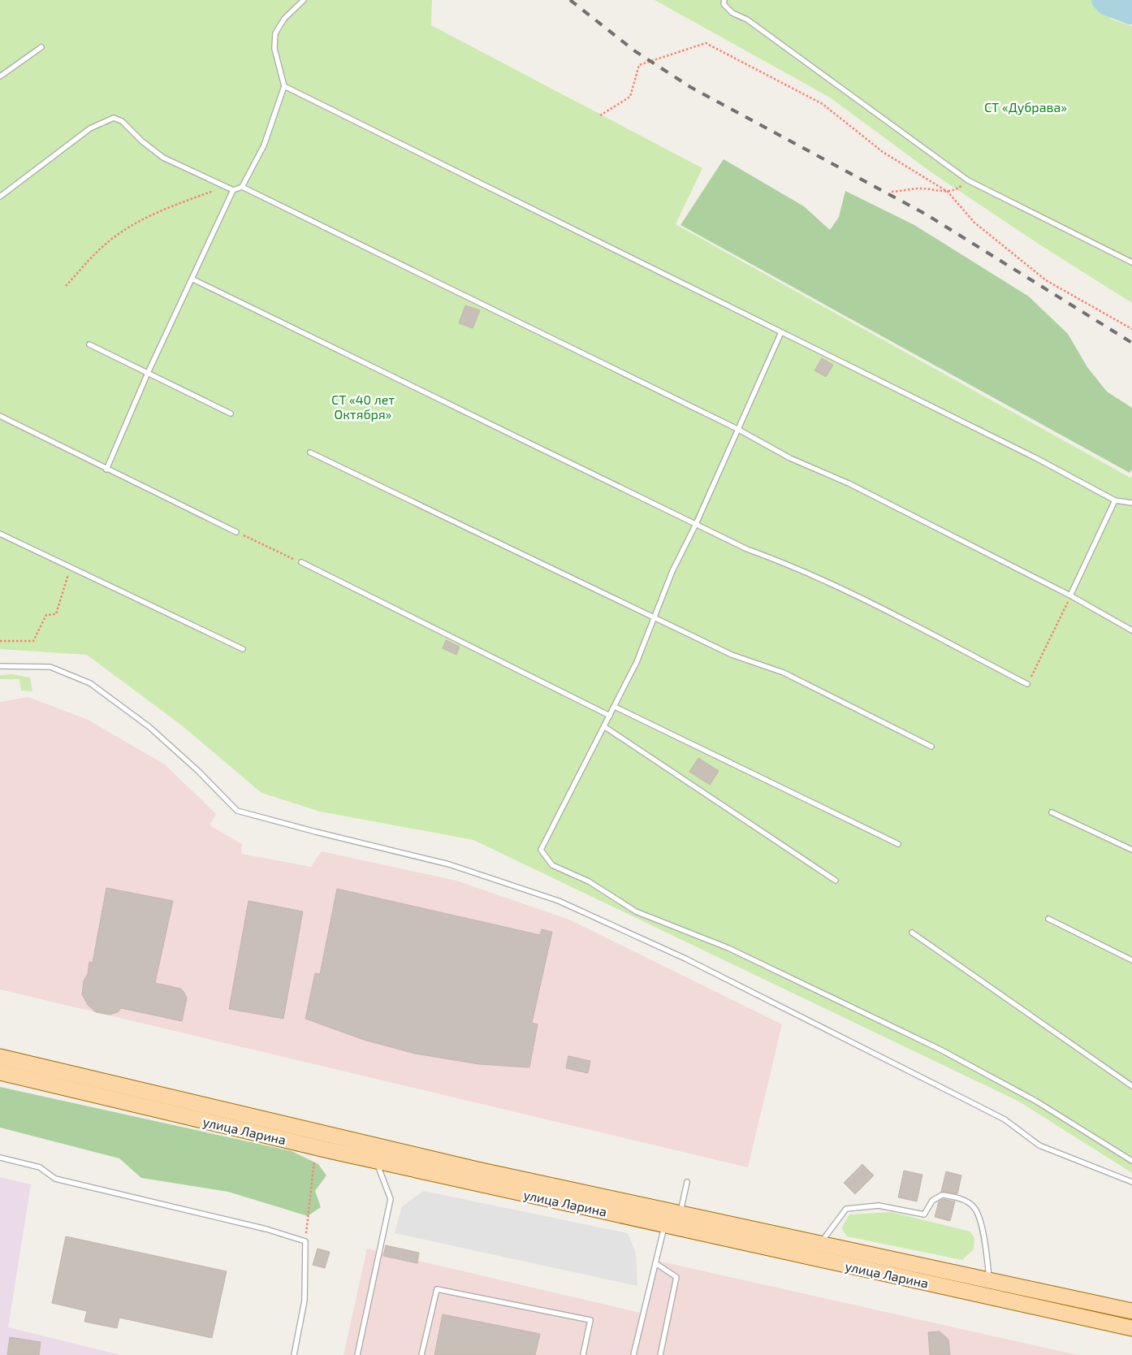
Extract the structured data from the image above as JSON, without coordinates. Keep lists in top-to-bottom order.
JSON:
{
  "streets": {
    "main road": ["улица Ларина"]
  },
  "parks": ["СТ «Дубрава»", "СТ «40 лет Октября»"]
}
